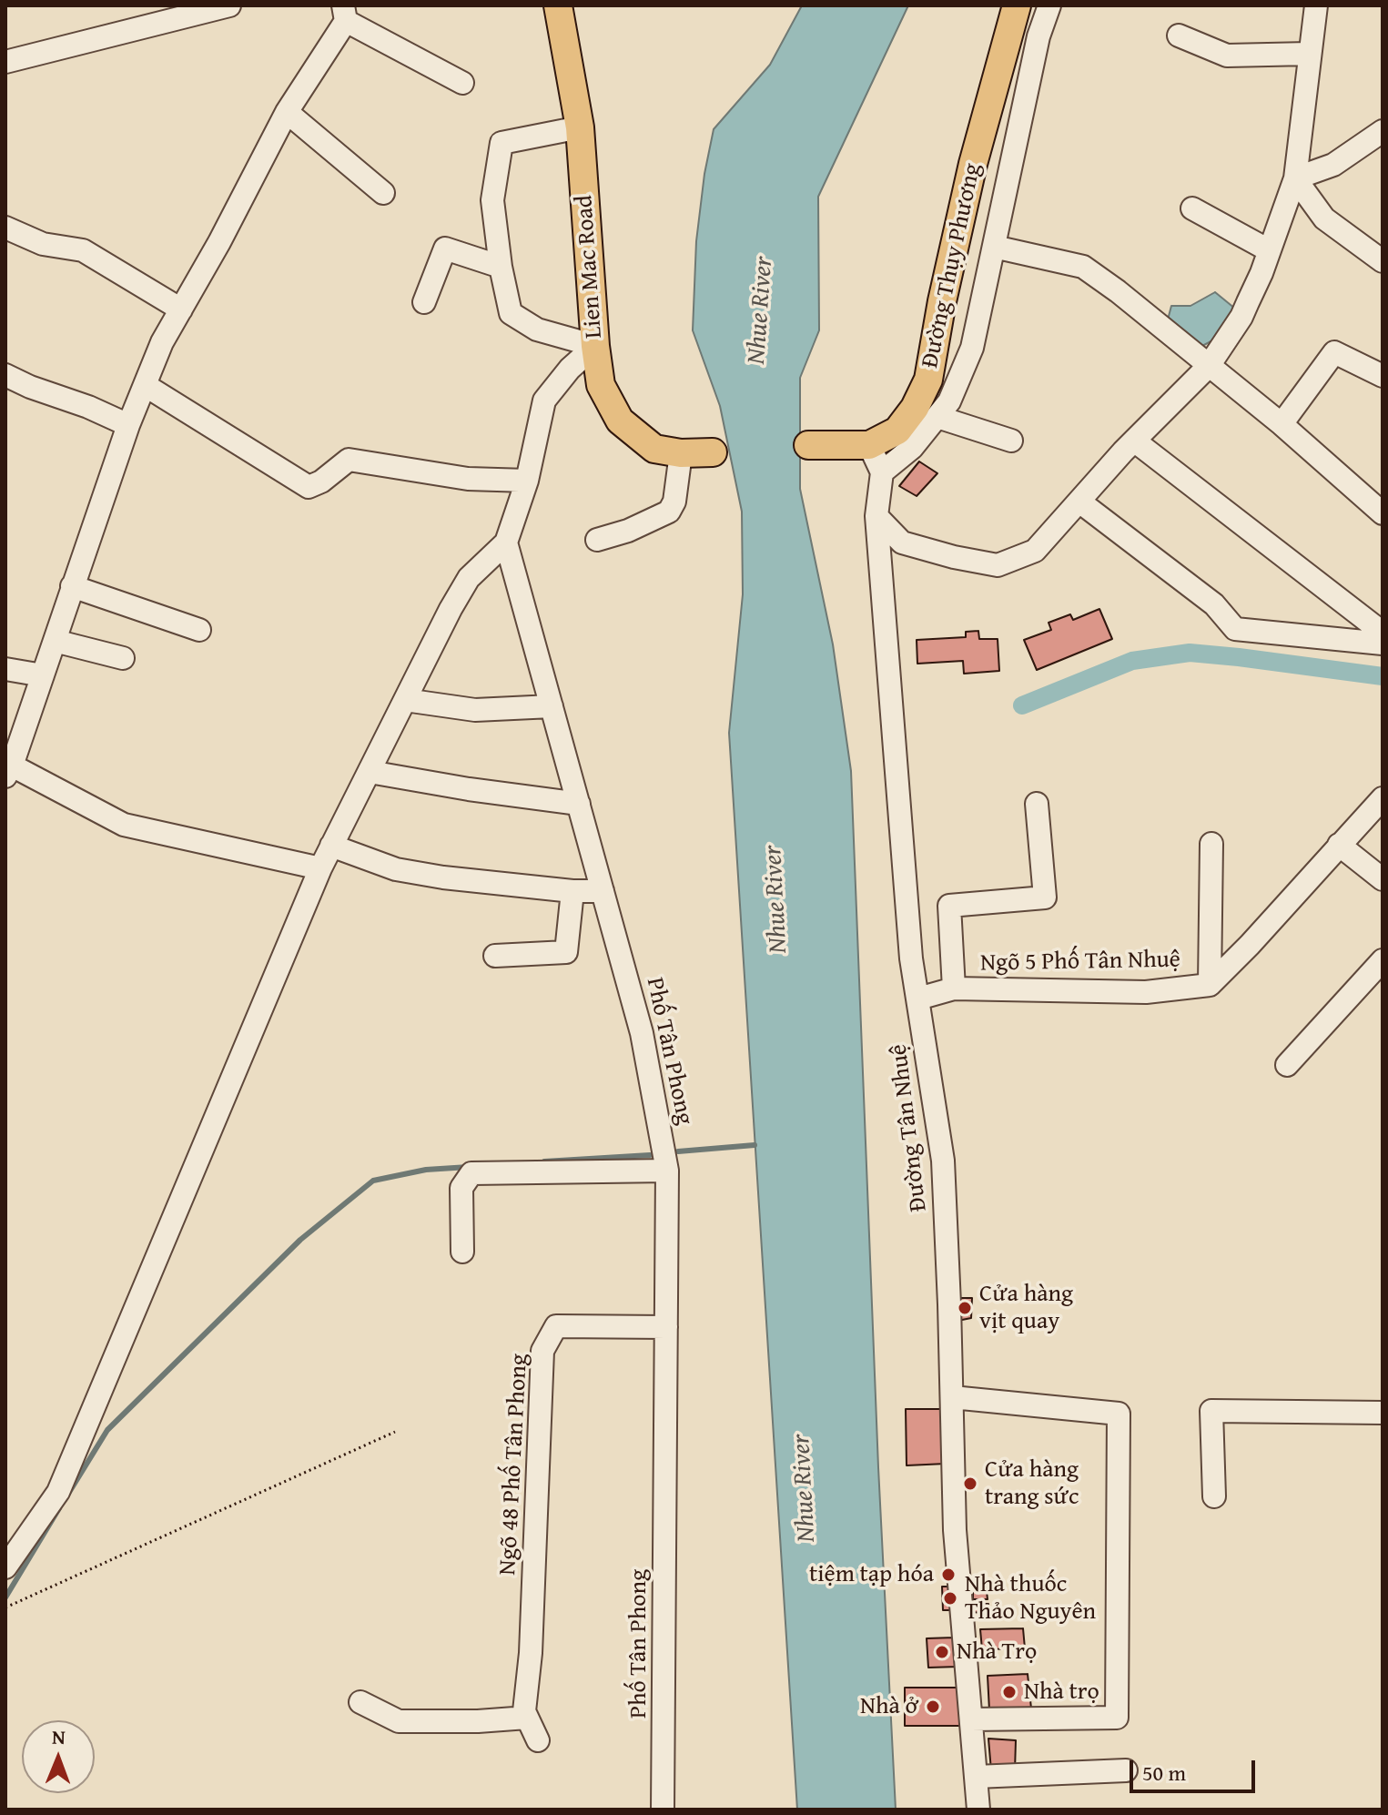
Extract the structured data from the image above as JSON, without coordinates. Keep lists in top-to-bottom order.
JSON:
{
  "streets": {
    "main road": ["Đường Thụy Phương", "Lien Mac Road"],
    "street": [
      "Ngõ 5 Phố Tân Nhuệ",
      "Phố Tân Phong",
      "Đường Tân Nhuệ",
      "Ngõ 48 Phố Tân Phong"
    ]
  },
  "crossings": [
    ["Đường Thụy Phương", "Đường Tân Nhuệ"],
    ["Ngõ 5 Phố Tân Nhuệ", "Đường Tân Nhuệ"],
    ["Phố Tân Phong", "Ngõ 48 Phố Tân Phong"]
  ],
  "water": ["Nhue River"],
  "places": [
    "Cửa hàng vịt quay",
    "Cửa hàng trang sức",
    "tiệm tạp hóa",
    "Nhà thuốc Thảo Nguyên",
    "Nhà Trọ",
    "Nhà trọ",
    "Nhà ở"
  ],
  "scale_bar": "50 m",
  "north": "top"
}
